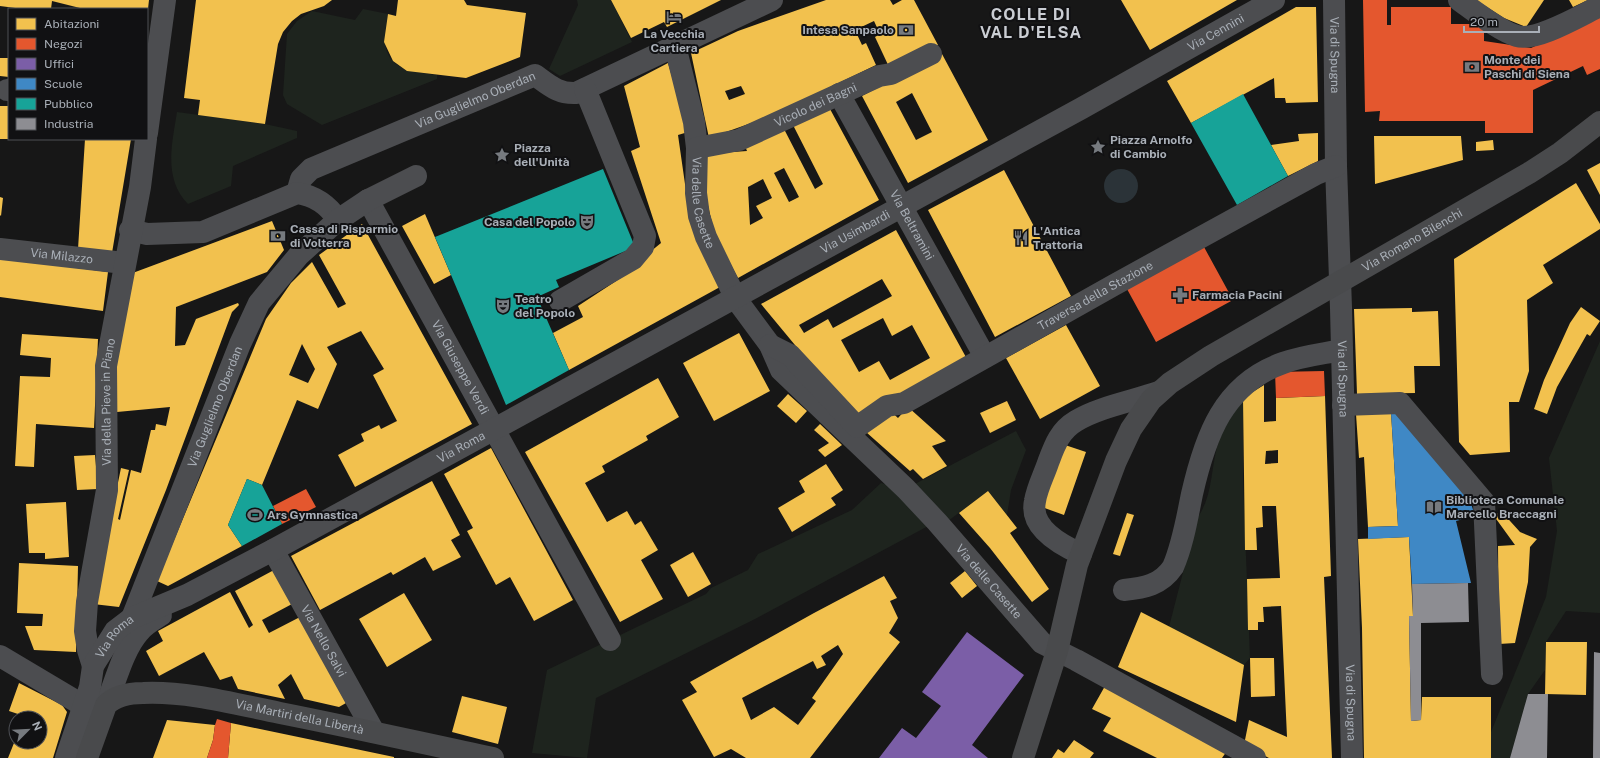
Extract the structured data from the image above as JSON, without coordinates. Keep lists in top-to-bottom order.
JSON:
{
  "streets": {
    "main road": ["Via Romano Bilenchi", "Via Martiri della Libertà"],
    "street": [
      "Via Cennini",
      "Via di Spugna",
      "Via Guglielmo Oberdan",
      "Vicolo dei Bagni",
      "Via delle Casette",
      "Via Beltramini",
      "Via Usimbardi",
      "Via Milazzo",
      "Traversa della Stazione",
      "Via Giuseppe Verdi",
      "Via della Pieve in Piano",
      "Via Roma",
      "Via Nello Salvi"
    ]
  },
  "crossings": [
    ["Via Cennini", "Via Usimbardi"],
    ["Via di Spugna", "Via Romano Bilenchi"],
    ["Via di Spugna", "Traversa della Stazione"],
    ["Via Guglielmo Oberdan", "Via delle Casette"],
    ["Via Guglielmo Oberdan", "Via Giuseppe Verdi"],
    ["Via Guglielmo Oberdan", "Via Roma"],
    ["Vicolo dei Bagni", "Via delle Casette"],
    ["Vicolo dei Bagni", "Via Beltramini"],
    ["Via delle Casette", "Via Usimbardi"],
    ["Via delle Casette", "Via Romano Bilenchi"],
    ["Via delle Casette", "Traversa della Stazione"],
    ["Via delle Casette", "Via Roma"],
    ["Via Beltramini", "Via Usimbardi"],
    ["Via Beltramini", "Traversa della Stazione"],
    ["Via Usimbardi", "Via Roma"],
    ["Via Milazzo", "Via della Pieve in Piano"],
    ["Via Giuseppe Verdi", "Via Roma"],
    ["Via della Pieve in Piano", "Via Roma"],
    ["Via Roma", "Via Nello Salvi"],
    ["Via Roma", "Via Martiri della Libertà"],
    ["Via Nello Salvi", "Via Martiri della Libertà"]
  ],
  "districts": ["COLLE DI VAL D'ELSA"],
  "places": {
    "hotel": ["La Vecchia Cartiera"],
    "bank": ["Intesa Sanpaolo", "Monte dei Paschi di Siena", "Cassa di Risparmio di Volterra"],
    "place": ["Piazza Arnolfo di Cambio", "Piazza dell'Unità"],
    "theatre": ["Casa del Popolo", "Teatro del Popolo"],
    "restaurant": ["L'Antica Trattoria"],
    "pharmacy": ["Farmacia Pacini"],
    "library": ["Biblioteca Comunale Marcello Braccagni"],
    "sports": ["Ars Gymnastica"]
  },
  "legend": [
    "Abitazioni",
    "Negozi",
    "Uffici",
    "Scuole",
    "Pubblico",
    "Industria"
  ],
  "scale_bar": "20 m",
  "north": "top right"
}
